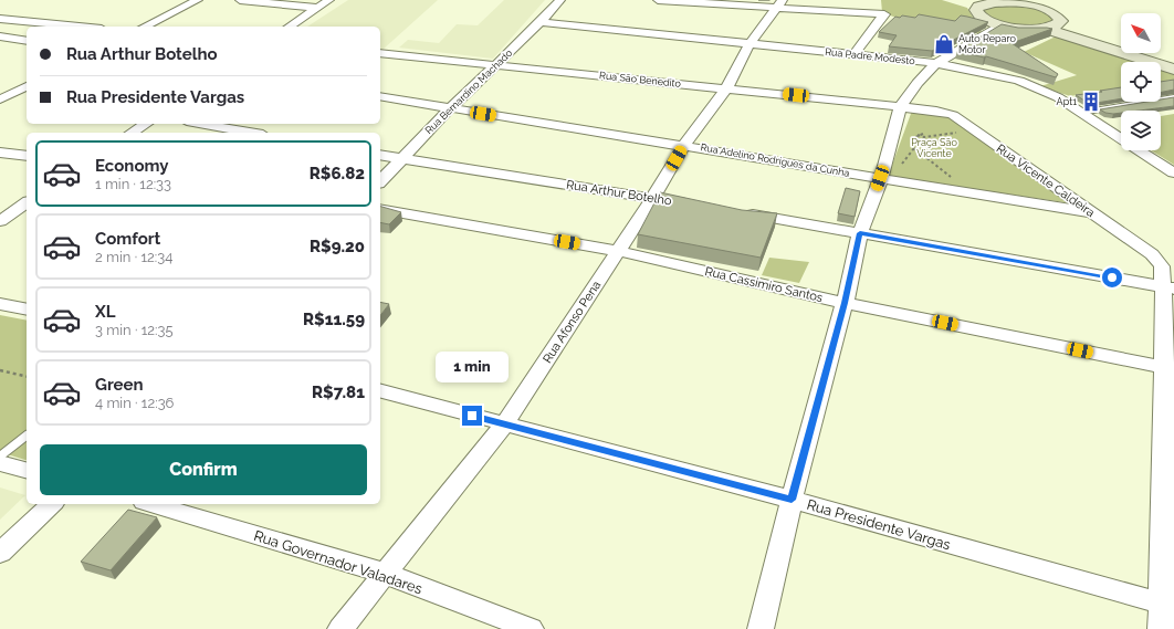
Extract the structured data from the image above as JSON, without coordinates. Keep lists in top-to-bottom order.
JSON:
{
  "streets": {
    "street": [
      "Rua Padre Modesto",
      "Rua São Benedito",
      "Rua Bernardino Machado",
      "Rua Adelino Rodrigues da Cunha",
      "Rua Vicente Caldeira",
      "Rua Arthur Botelho",
      "Rua Cassimiro Santos",
      "Rua Afonso Pena",
      "Rua Presidente Vargas",
      "Rua Governador Valadares"
    ]
  },
  "crossings": [
    ["Rua Padre Modesto", "Rua Bernardino Machado"],
    ["Rua Padre Modesto", "Rua Afonso Pena"],
    ["Rua São Benedito", "Rua Bernardino Machado"],
    ["Rua São Benedito", "Rua Vicente Caldeira"],
    ["Rua São Benedito", "Rua Afonso Pena"],
    ["Rua Bernardino Machado", "Rua Adelino Rodrigues da Cunha"],
    ["Rua Bernardino Machado", "Rua Arthur Botelho"],
    ["Rua Adelino Rodrigues da Cunha", "Rua Vicente Caldeira"],
    ["Rua Adelino Rodrigues da Cunha", "Rua Afonso Pena"],
    ["Rua Vicente Caldeira", "Rua Cassimiro Santos"],
    ["Rua Vicente Caldeira", "Rua Presidente Vargas"],
    ["Rua Arthur Botelho", "Rua Afonso Pena"],
    ["Rua Cassimiro Santos", "Rua Afonso Pena"],
    ["Rua Afonso Pena", "Rua Presidente Vargas"],
    ["Rua Afonso Pena", "Rua Governador Valadares"]
  ],
  "parks": ["Praça São Vicente"],
  "places": {
    "shop": ["Auto Reparo Motor"],
    "building": ["Apt1"]
  },
  "north": "top left",
  "page": {
    "banner": ["Rua Arthur Botelho", "Rua Presidente Vargas"],
    "list": [
      {
        "name": "Economy",
        "note": "1 min · 12:33",
        "value": "R$6.82"
      },
      {
        "name": "Comfort",
        "note": "2 min · 12:34",
        "value": "R$9.20"
      },
      {
        "name": "XL",
        "note": "3 min · 12:35",
        "value": "R$11.59"
      },
      {
        "name": "Green",
        "note": "4 min · 12:36",
        "value": "R$7.81"
      }
    ],
    "bubble": "1 min",
    "buttons": "Confirm"
  }
}
